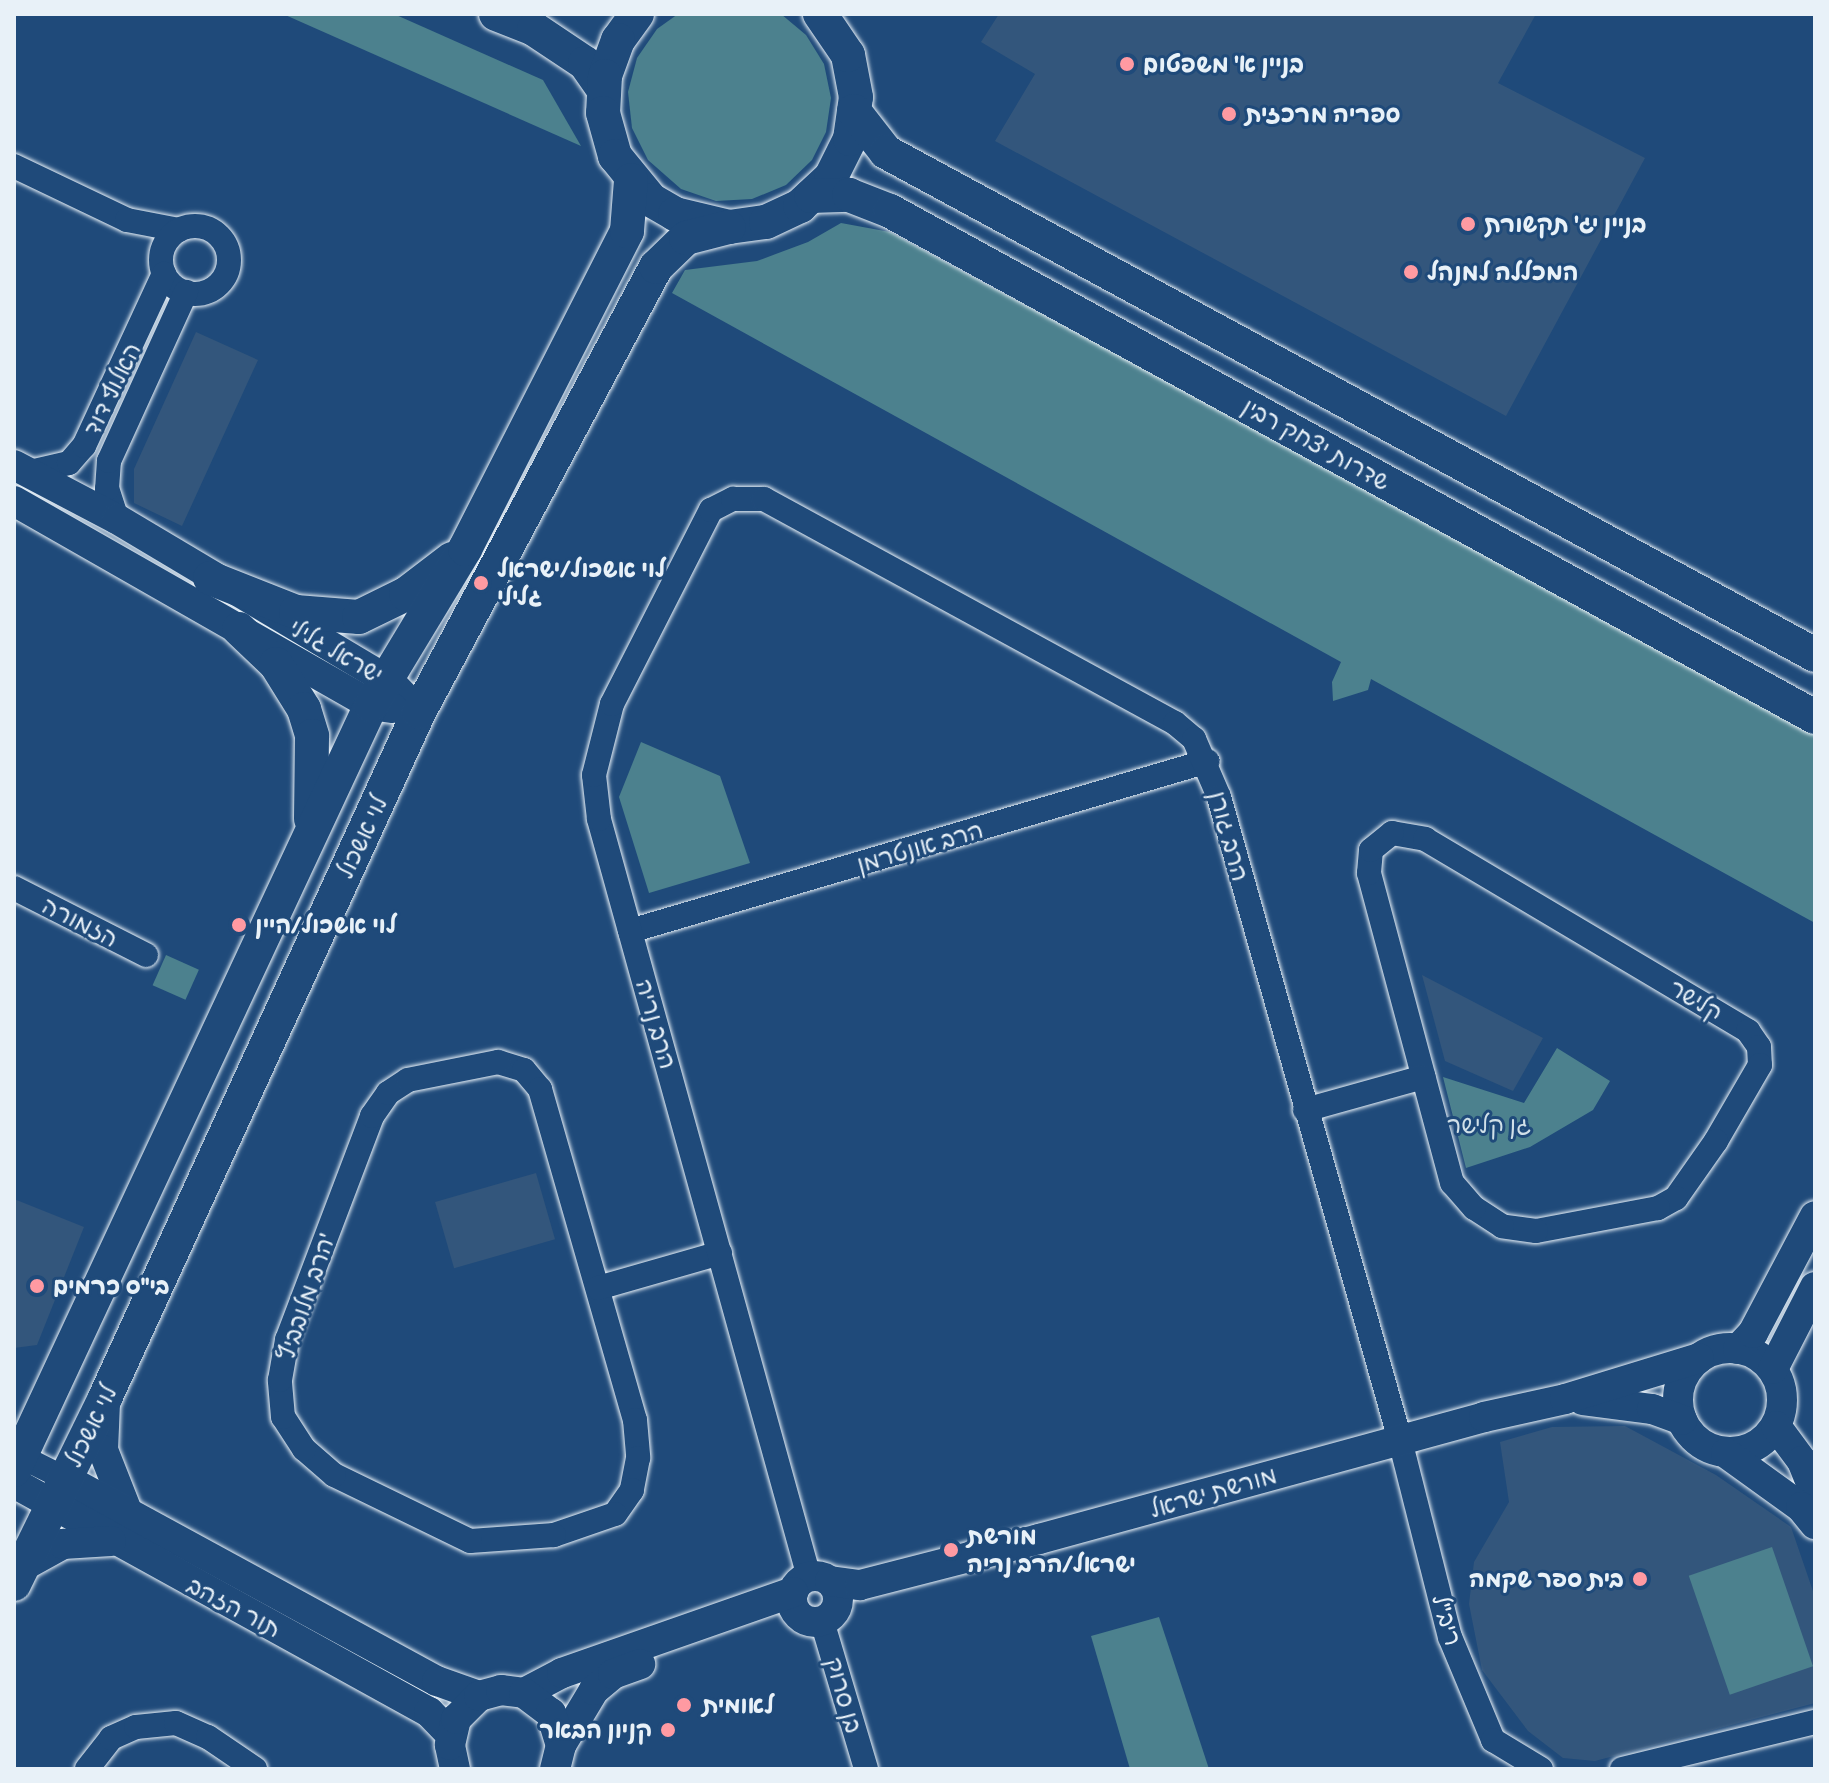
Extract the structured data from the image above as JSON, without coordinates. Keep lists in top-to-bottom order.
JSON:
{
  "streets": {
    "main road": ["שדרות יצחק רבין", "לוי אשכול"],
    "street": [
      "האלוף דוד",
      "ישראל גלילי",
      "הרב גורן",
      "הרב אונטרמן",
      "הזמורה",
      "קלישר",
      "הרב נריה",
      "הרב מלובביץ'",
      "מורשת ישראל",
      "תור הזהב",
      "ריב\"ל",
      "בן סרוק"
    ]
  },
  "crossings": [
    ["האלוף דוד", "ישראל גלילי"],
    ["שדרות יצחק רבין", "לוי אשכול"],
    ["ישראל גלילי", "לוי אשכול"],
    ["הרב גורן", "הרב אונטרמן"],
    ["הרב גורן", "הרב נריה"],
    ["הרב גורן", "מורשת ישראל"],
    ["הרב גורן", "ריב\"ל"],
    ["לוי אשכול", "תור הזהב"],
    ["הרב אונטרמן", "הרב נריה"],
    ["הרב נריה", "מורשת ישראל"],
    ["הרב נריה", "בן סרוק"],
    ["מורשת ישראל", "ריב\"ל"],
    ["מורשת ישראל", "בן סרוק"]
  ],
  "parks": ["גן קלישר"],
  "places": [
    "בניין א' משפטום",
    "ספריה מרכזית",
    "בניין יג' תקשורת",
    "המכללה למנהל",
    "לוי אשכול/ישראל גלילי",
    "לוי אשכול/היין",
    "בי\"ס כרמים",
    "מורשת ישראל/הרב נריה",
    "בית ספר שקמה",
    "לאומית",
    "קניון הבאר"
  ]
}
